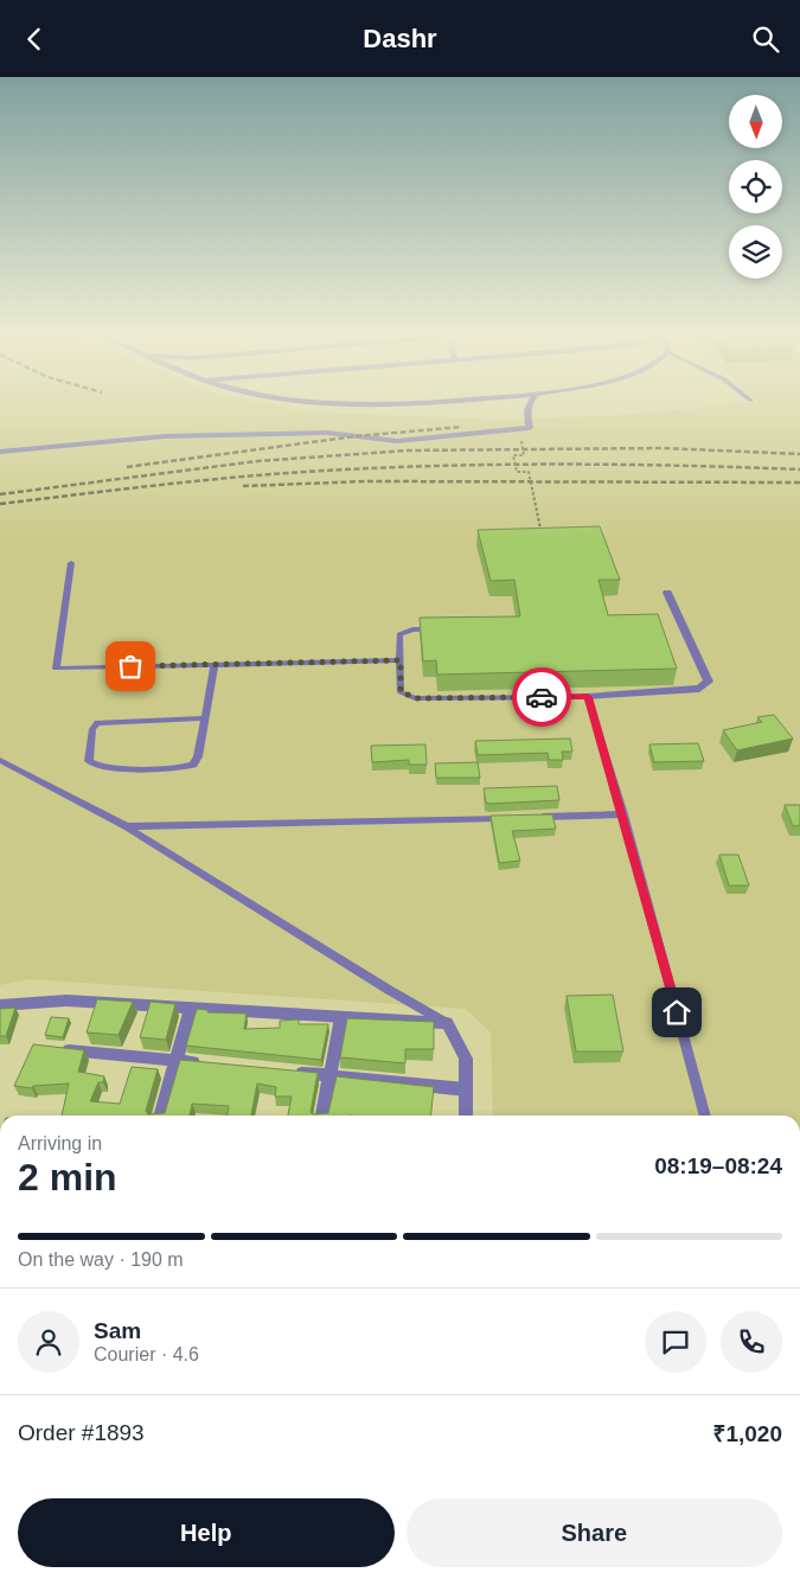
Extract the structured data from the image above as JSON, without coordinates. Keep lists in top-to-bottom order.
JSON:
{
  "north": "bottom",
  "page": {
    "header": "Dashr",
    "heading": ["2 min", "Arriving in", "08:19–08:24"],
    "panel": [
      "Sam",
      "Courier · 4.6",
      "Order #1893",
      "₹1,020"
    ],
    "bar": "On the way · 190 m",
    "buttons": ["Help", "Share"]
  }
}
